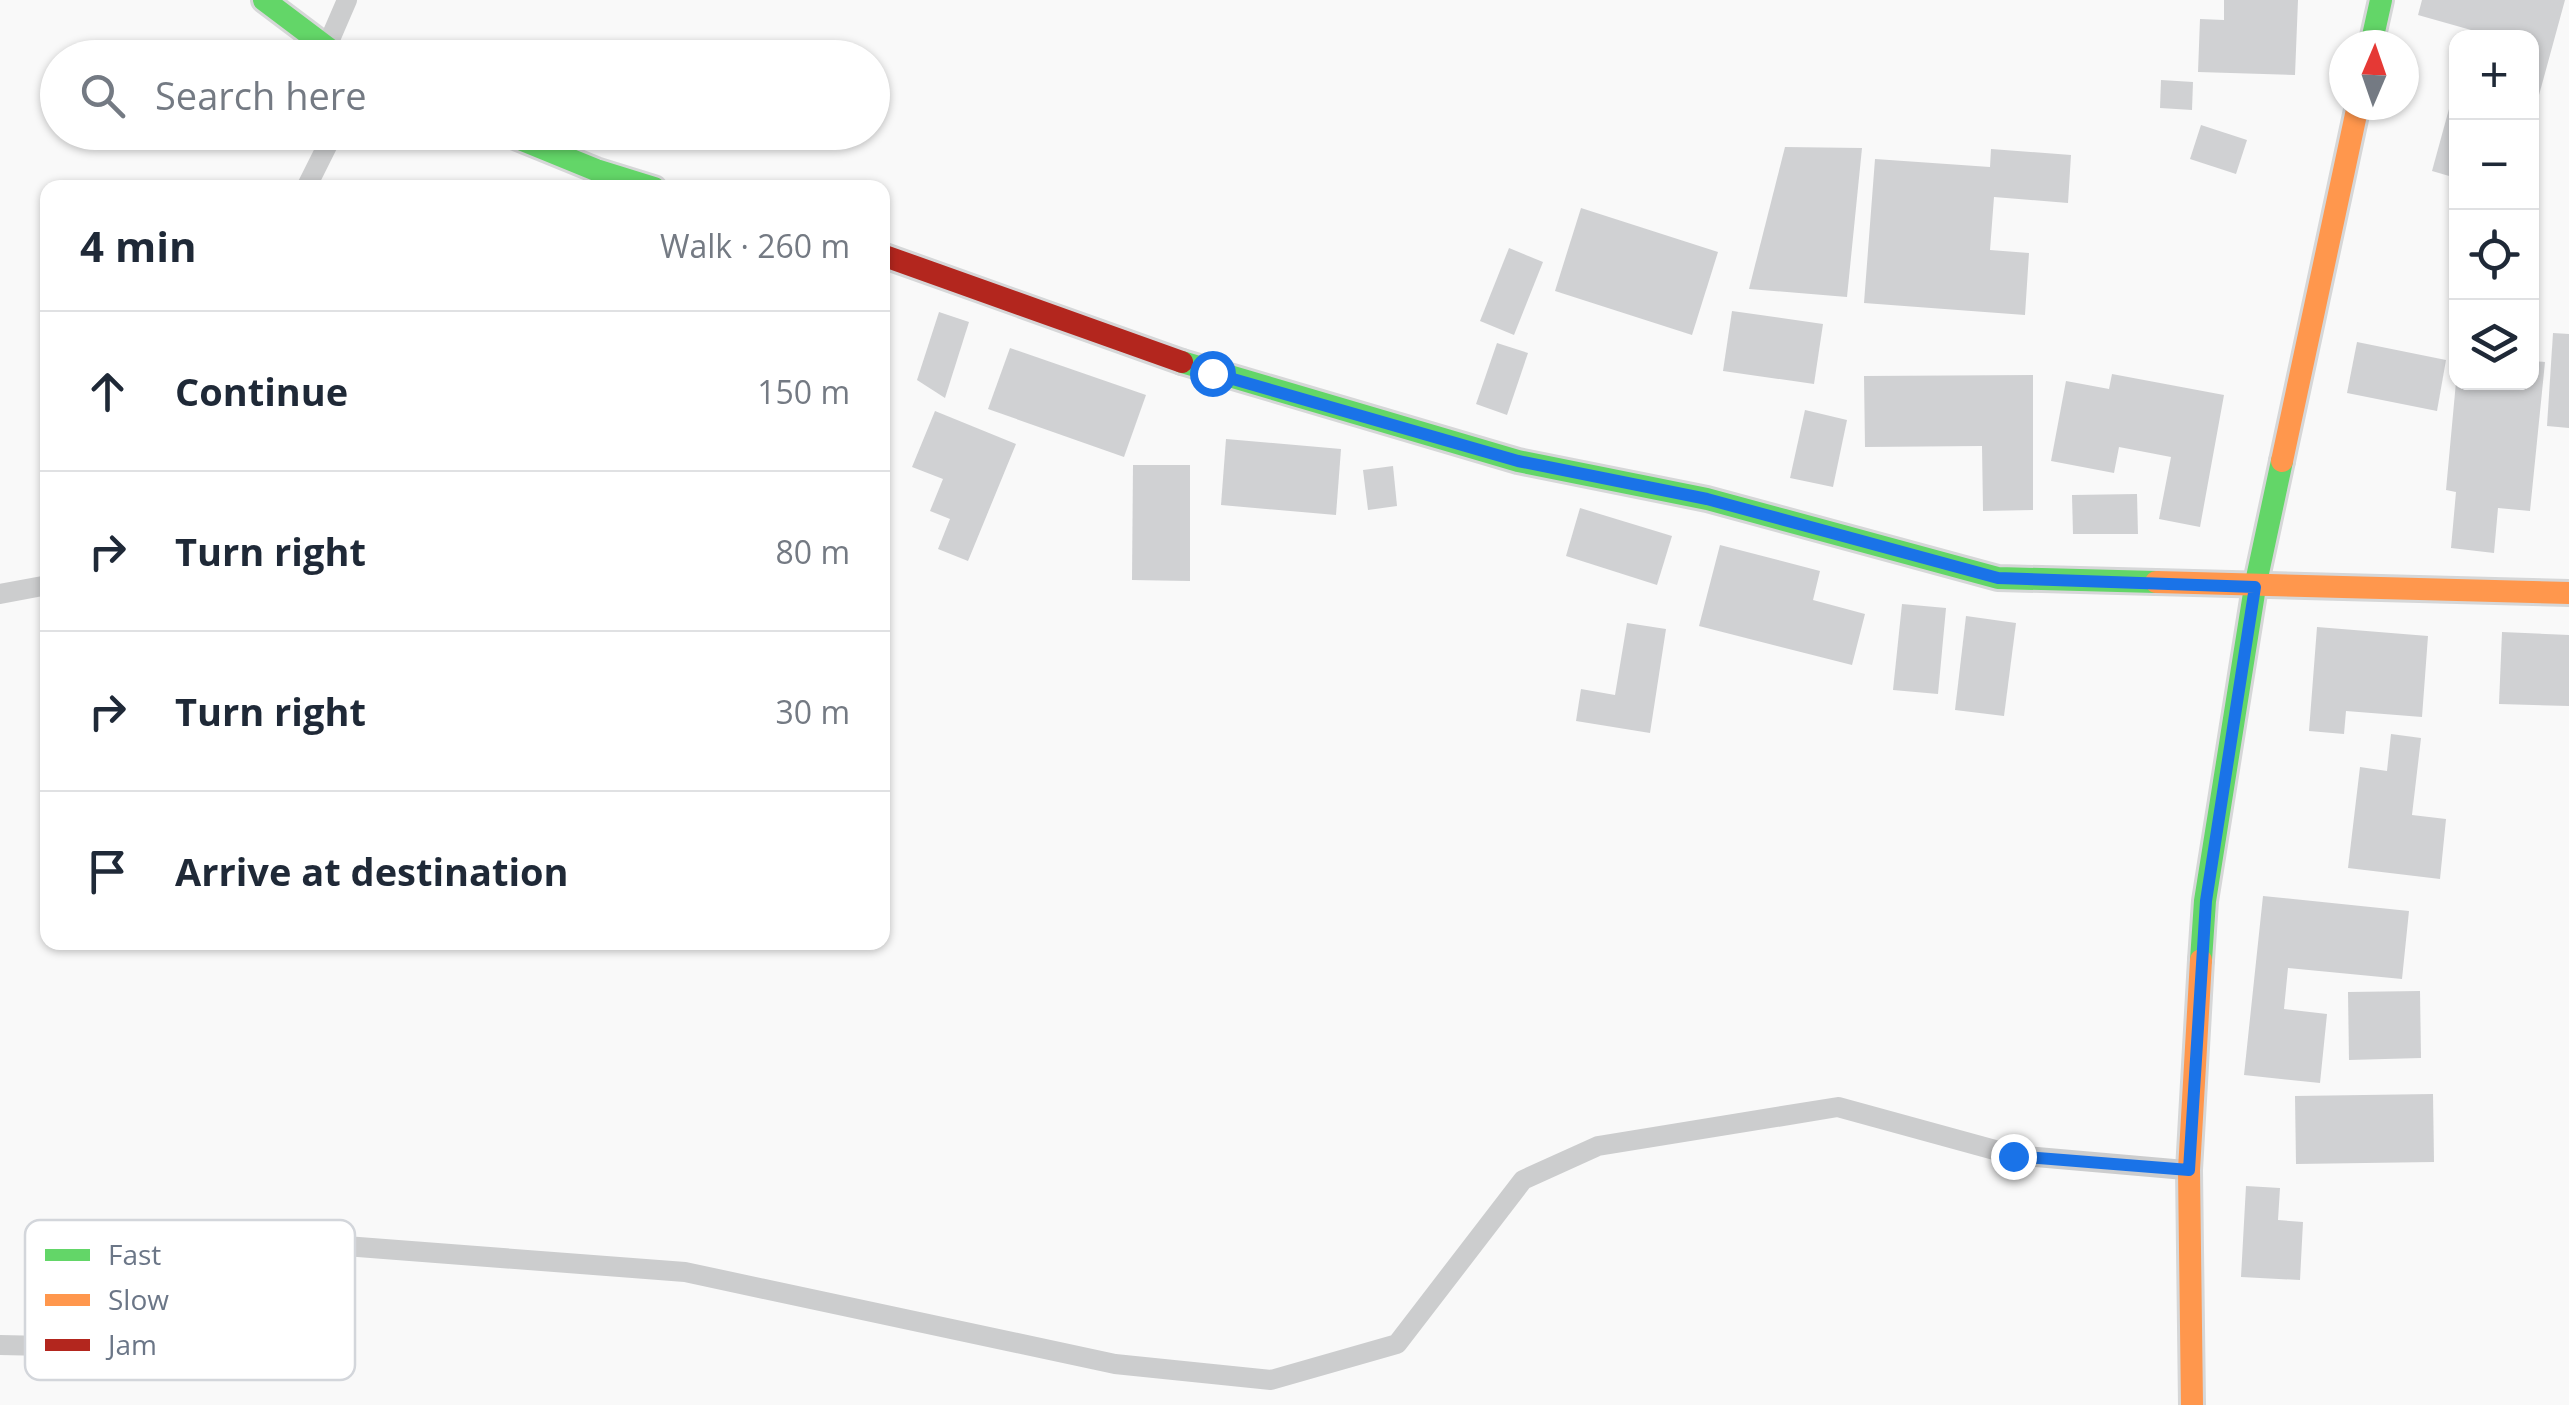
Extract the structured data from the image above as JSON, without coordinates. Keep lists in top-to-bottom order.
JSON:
{
  "legend": ["Fast", "Slow", "Jam"],
  "north": "top",
  "page": {
    "map_buttons": ["+", "−"],
    "search": "Search here",
    "heading": ["4 min", "Walk · 260 m"],
    "list": [
      ["Continue", "150 m"],
      ["Turn right", "80 m"],
      ["Turn right", "30 m"],
      "Arrive at destination"
    ]
  }
}
